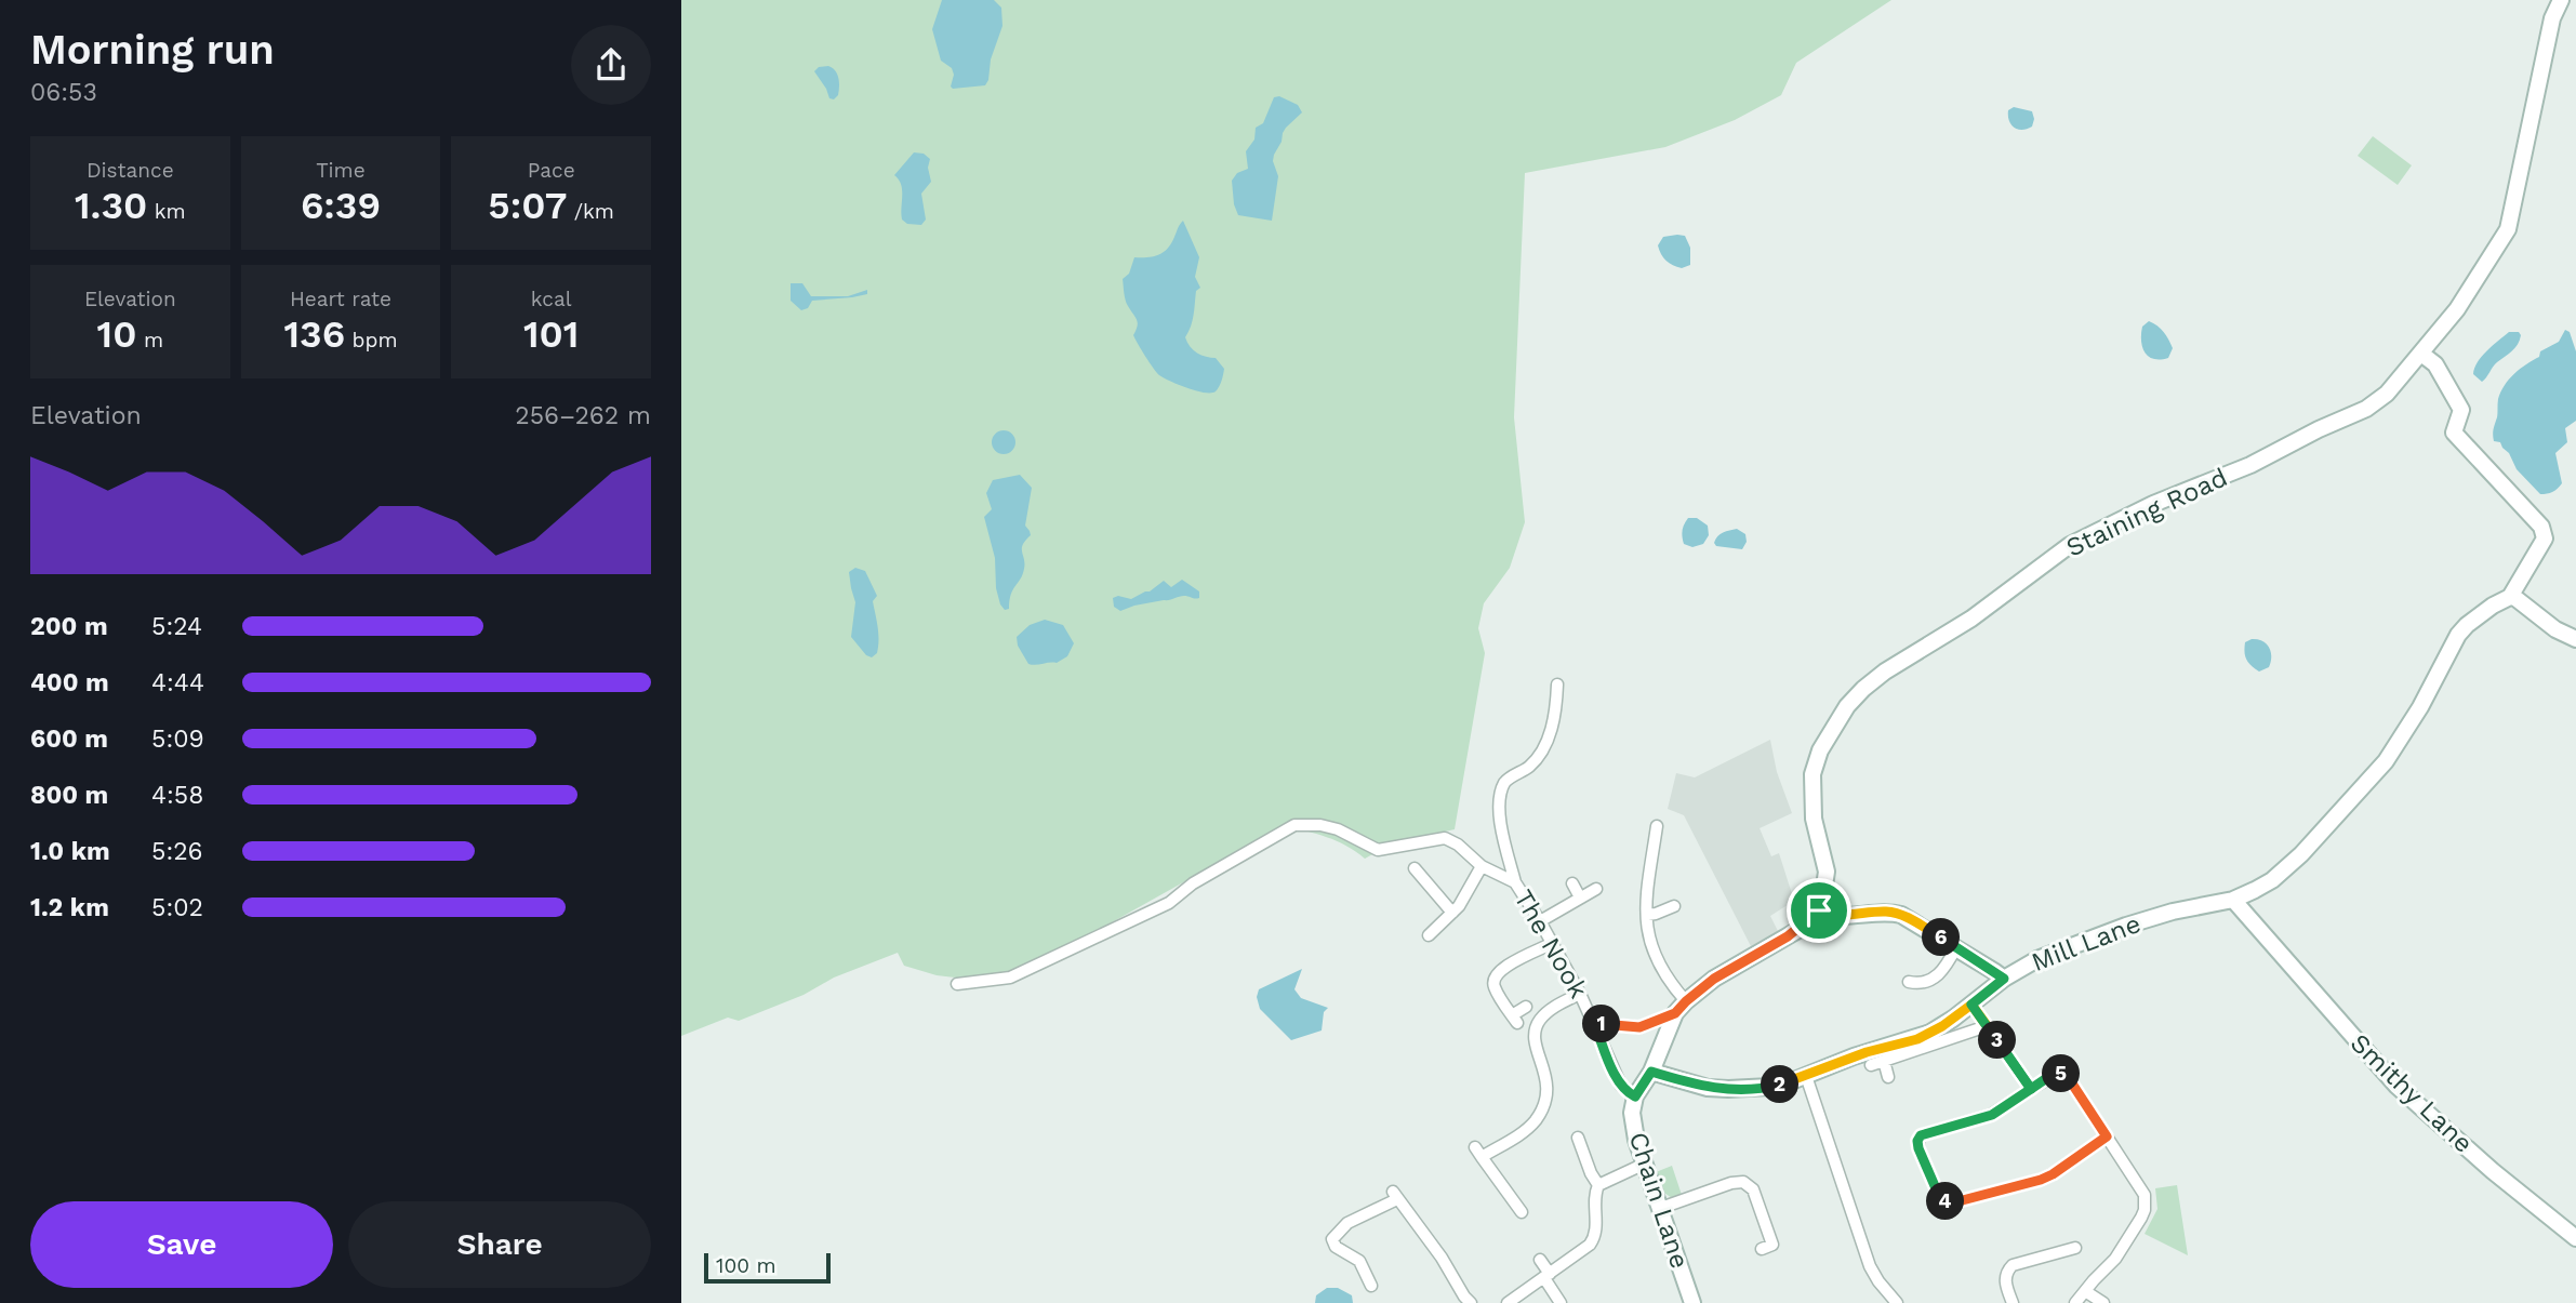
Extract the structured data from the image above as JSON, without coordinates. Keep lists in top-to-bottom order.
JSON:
{
  "streets": {
    "street": [
      "Staining Road",
      "Mill Lane",
      "The Nook",
      "Smithy Lane",
      "Chain Lane"
    ]
  },
  "crossings": [
    ["Mill Lane", "Smithy Lane"],
    ["The Nook", "Chain Lane"]
  ],
  "scale_bar": "100 m",
  "page": {
    "heading": ["Morning run", "06:53"],
    "stats": [
      ["Distance", "1.30 km"],
      ["Time", "6:39"],
      ["Pace", "5:07 /km"],
      ["Elevation", "10 m"],
      ["Heart rate", "136 bpm"],
      ["kcal", "101"]
    ],
    "chart": ["Elevation", "256–262 m"],
    "list": [
      {
        "name": "200 m",
        "note": "5:24"
      },
      {
        "name": "400 m",
        "note": "4:44"
      },
      {
        "name": "600 m",
        "note": "5:09"
      },
      {
        "name": "800 m",
        "note": "4:58"
      },
      {
        "name": "1.0 km",
        "note": "5:26"
      },
      {
        "name": "1.2 km",
        "note": "5:02"
      }
    ],
    "pins": [
      "6",
      "1",
      "3",
      "5",
      "2",
      "4"
    ],
    "buttons": ["Save", "Share"],
    "scale": "100 m"
  }
}
